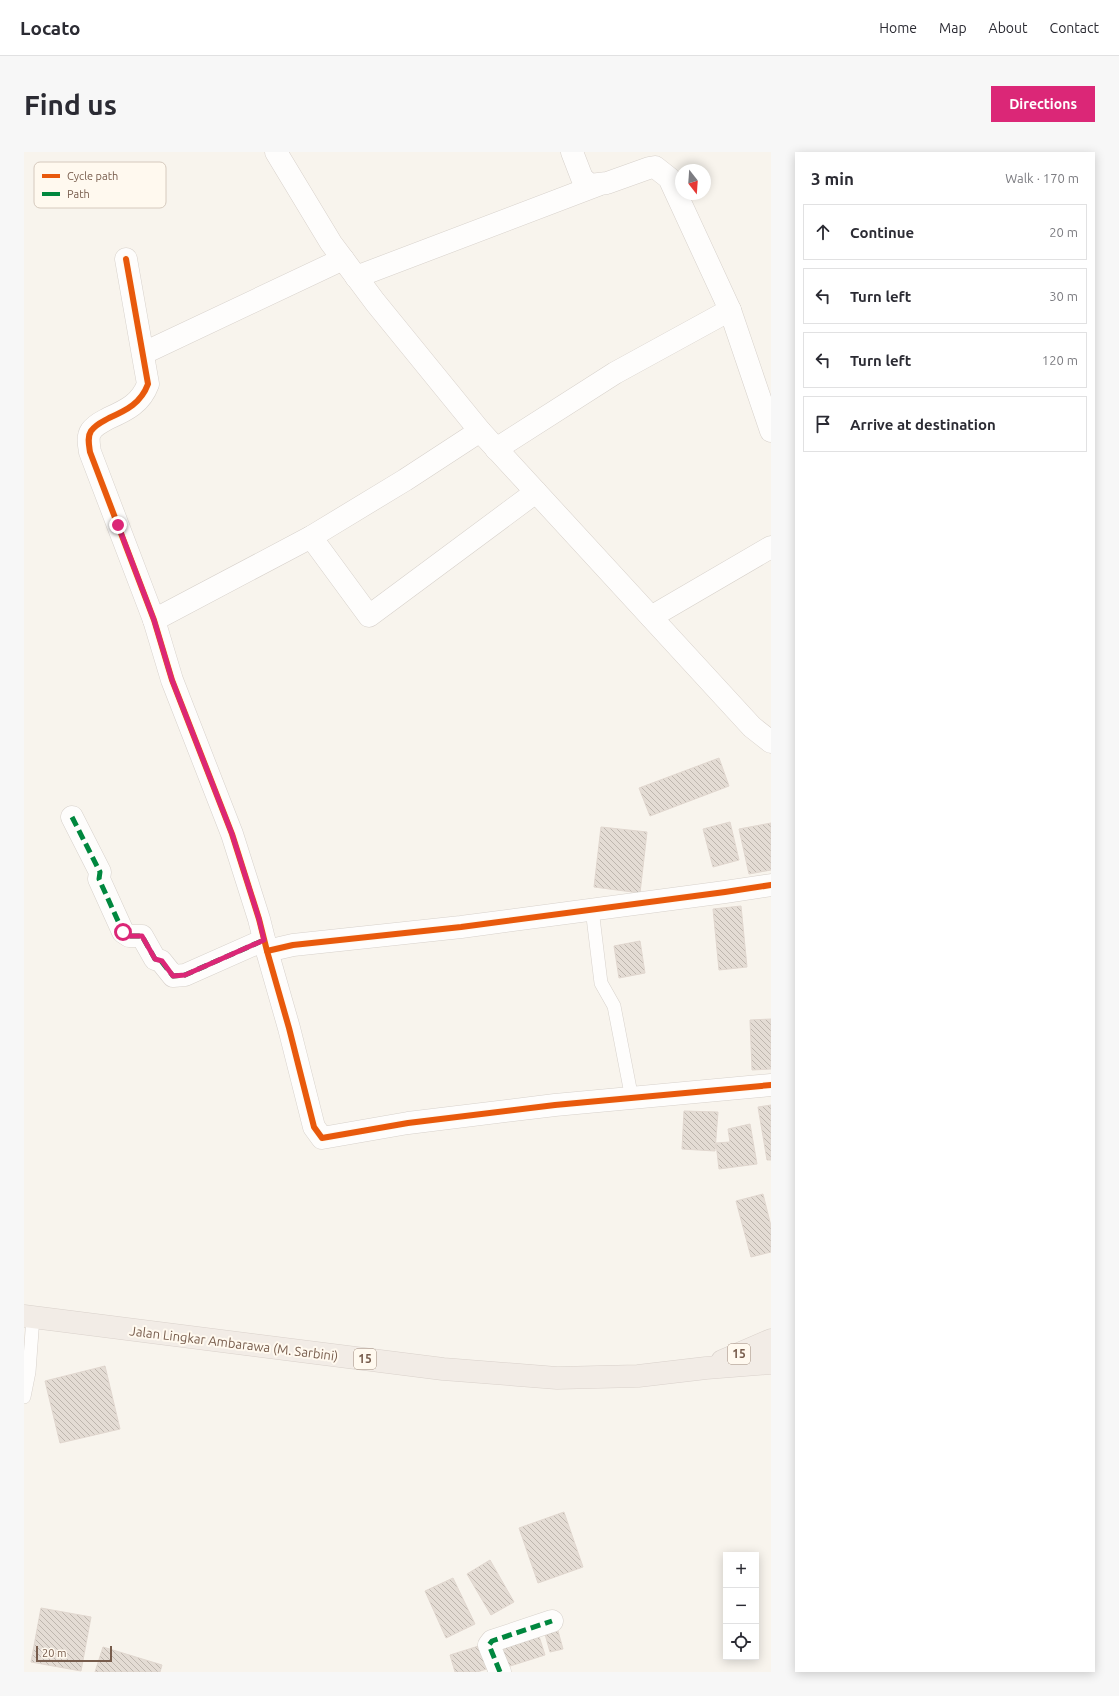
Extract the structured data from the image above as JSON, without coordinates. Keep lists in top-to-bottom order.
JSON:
{
  "streets": {
    "highway": ["Jalan Lingkar Ambarawa (M. Sarbini)", "15"]
  },
  "crossings": [
    ["Jalan Lingkar Ambarawa (M. Sarbini)", "15"]
  ],
  "legend": ["Cycle path", "Path"],
  "scale_bar": "20 m",
  "north": "bottom",
  "page": {
    "header": "Locato",
    "nav": [
      "Home",
      "Map",
      "About",
      "Contact"
    ],
    "buttons": "Directions",
    "title": "Find us",
    "heading": ["3 min", "Walk · 170 m"],
    "list": [
      ["Continue", "20 m"],
      ["Turn left", "30 m"],
      ["Turn left", "120 m"],
      "Arrive at destination"
    ],
    "map_buttons": ["+", "−"],
    "scale": "20 m"
  }
}
